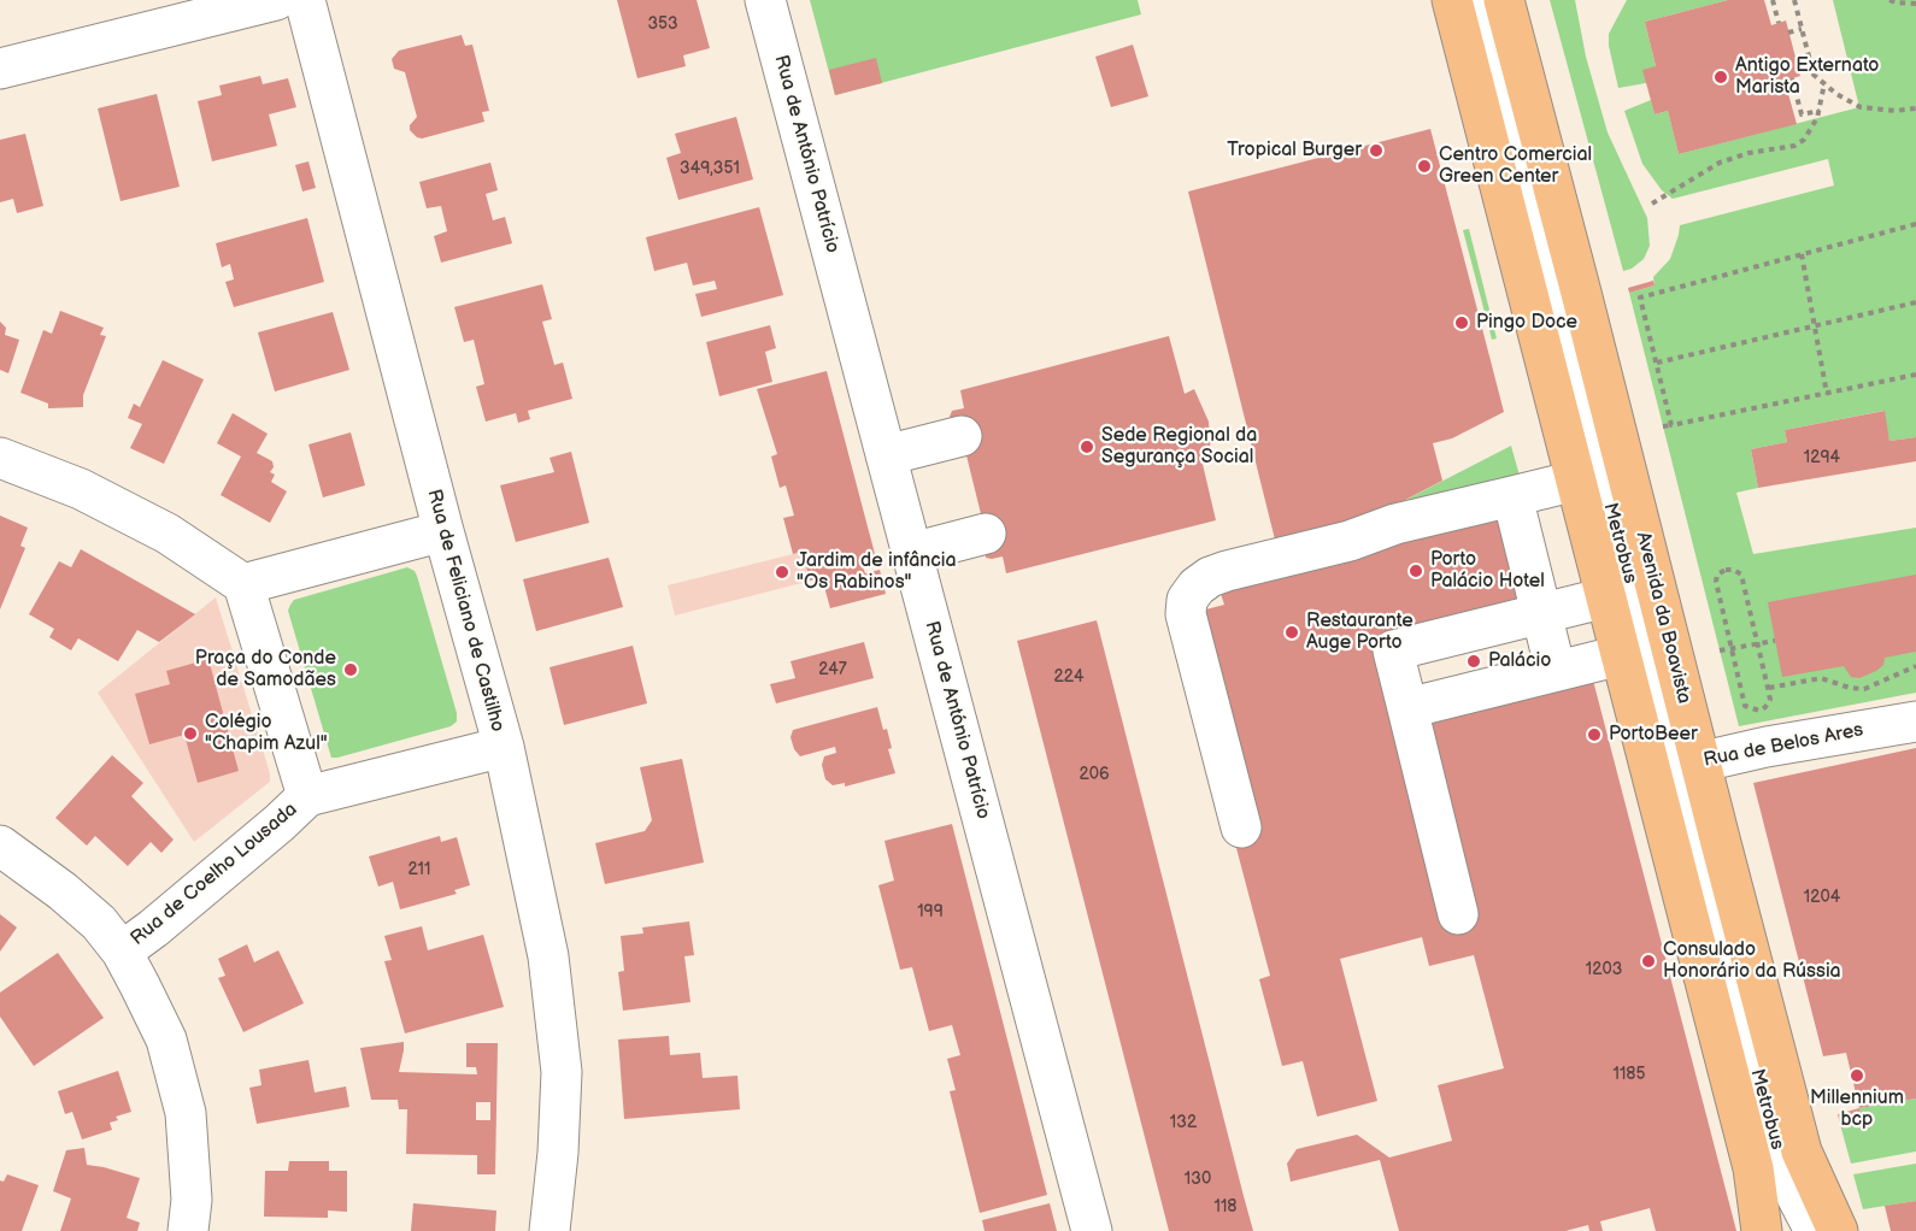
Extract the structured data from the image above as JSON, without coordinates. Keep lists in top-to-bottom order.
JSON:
{
  "streets": {
    "main road": ["Avenida da Boavista"],
    "street": [
      "Rua de António Patrício",
      "Metrobus",
      "Rua de Feliciano de Castilho",
      "Rua de Belos Ares",
      "Rua de Coelho Lousada"
    ]
  },
  "crossings": [
    ["Metrobus", "Avenida da Boavista"],
    ["Metrobus", "Rua de Belos Ares"],
    ["Avenida da Boavista", "Rua de Belos Ares"]
  ],
  "places": [
    "Antigo Externato Marista",
    "Tropical Burger",
    "Centro Comercial Green Center",
    "Pingo Doce",
    "Sede Regional da Segurança Social",
    "Porto Palácio Hotel",
    "Jardim de infância \"Os Rabinos\"",
    "Restaurante Auge Porto",
    "Palácio",
    "Praça do Conde de Samodães",
    "Colégio \"Chapim Azul\"",
    "PortoBeer",
    "Consulado Honorário da Rússia",
    "Millennium bcp"
  ],
  "house_numbers": [
    "353",
    "349,351",
    "1294",
    "247",
    "224",
    "206",
    "211",
    "1204",
    "199",
    "1203",
    "1185",
    "132",
    "130",
    "118"
  ]
}
